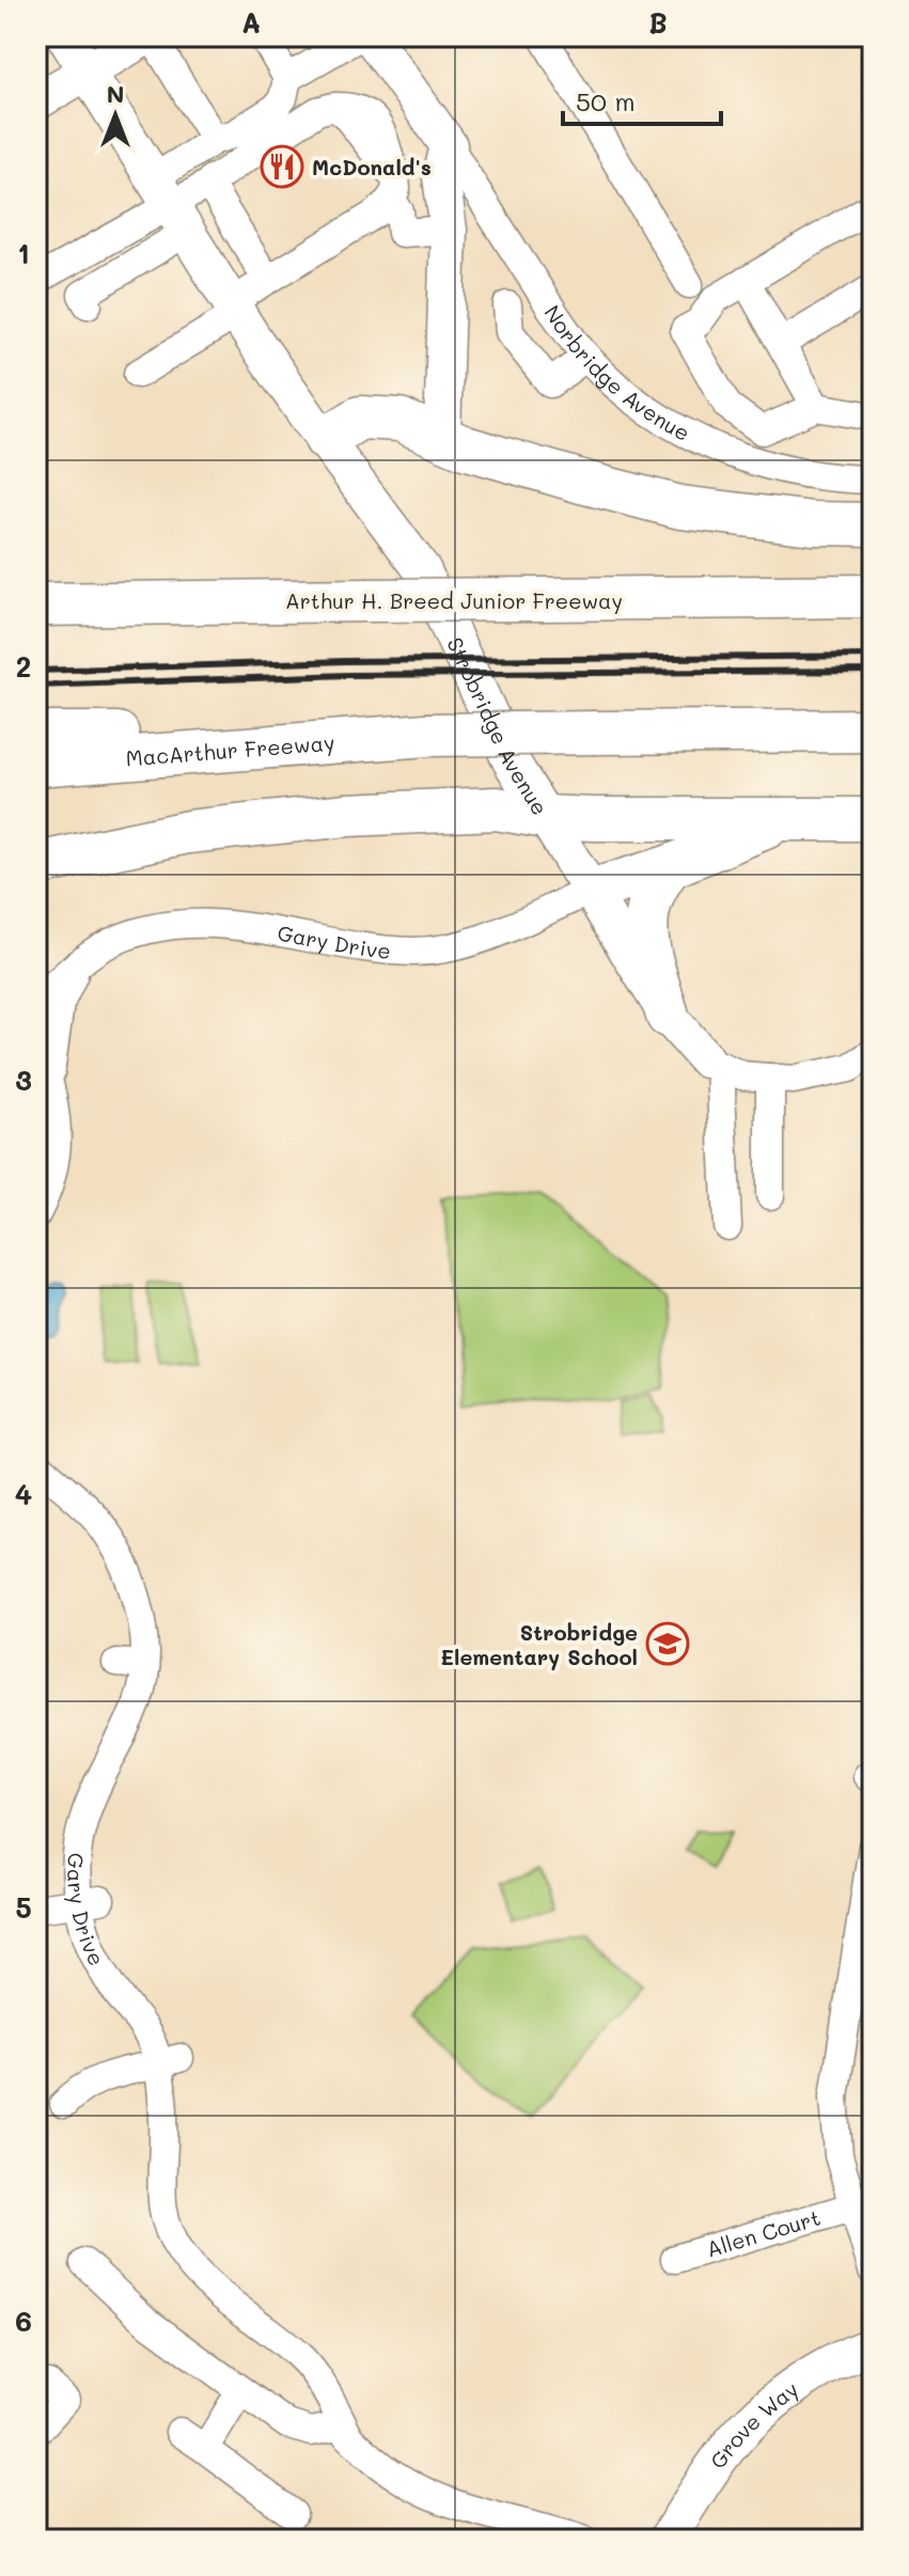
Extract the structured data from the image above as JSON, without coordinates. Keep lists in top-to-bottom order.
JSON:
{
  "streets": {
    "highway": ["Arthur H. Breed Junior Freeway", "MacArthur Freeway"],
    "main road": ["Strobridge Avenue", "Grove Way"],
    "street": ["Norbridge Avenue", "Gary Drive", "Allen Court"]
  },
  "crossings": [
    ["Strobridge Avenue", "Gary Drive"]
  ],
  "places": {
    "restaurant": ["McDonald's"],
    "school or university": ["Strobridge Elementary School"]
  },
  "scale_bar": "50 m",
  "north": "top",
  "grid": {
    "columns": ["A", "B"],
    "rows": [
      "1",
      "2",
      "3",
      "4",
      "5",
      "6"
    ]
  }
}
